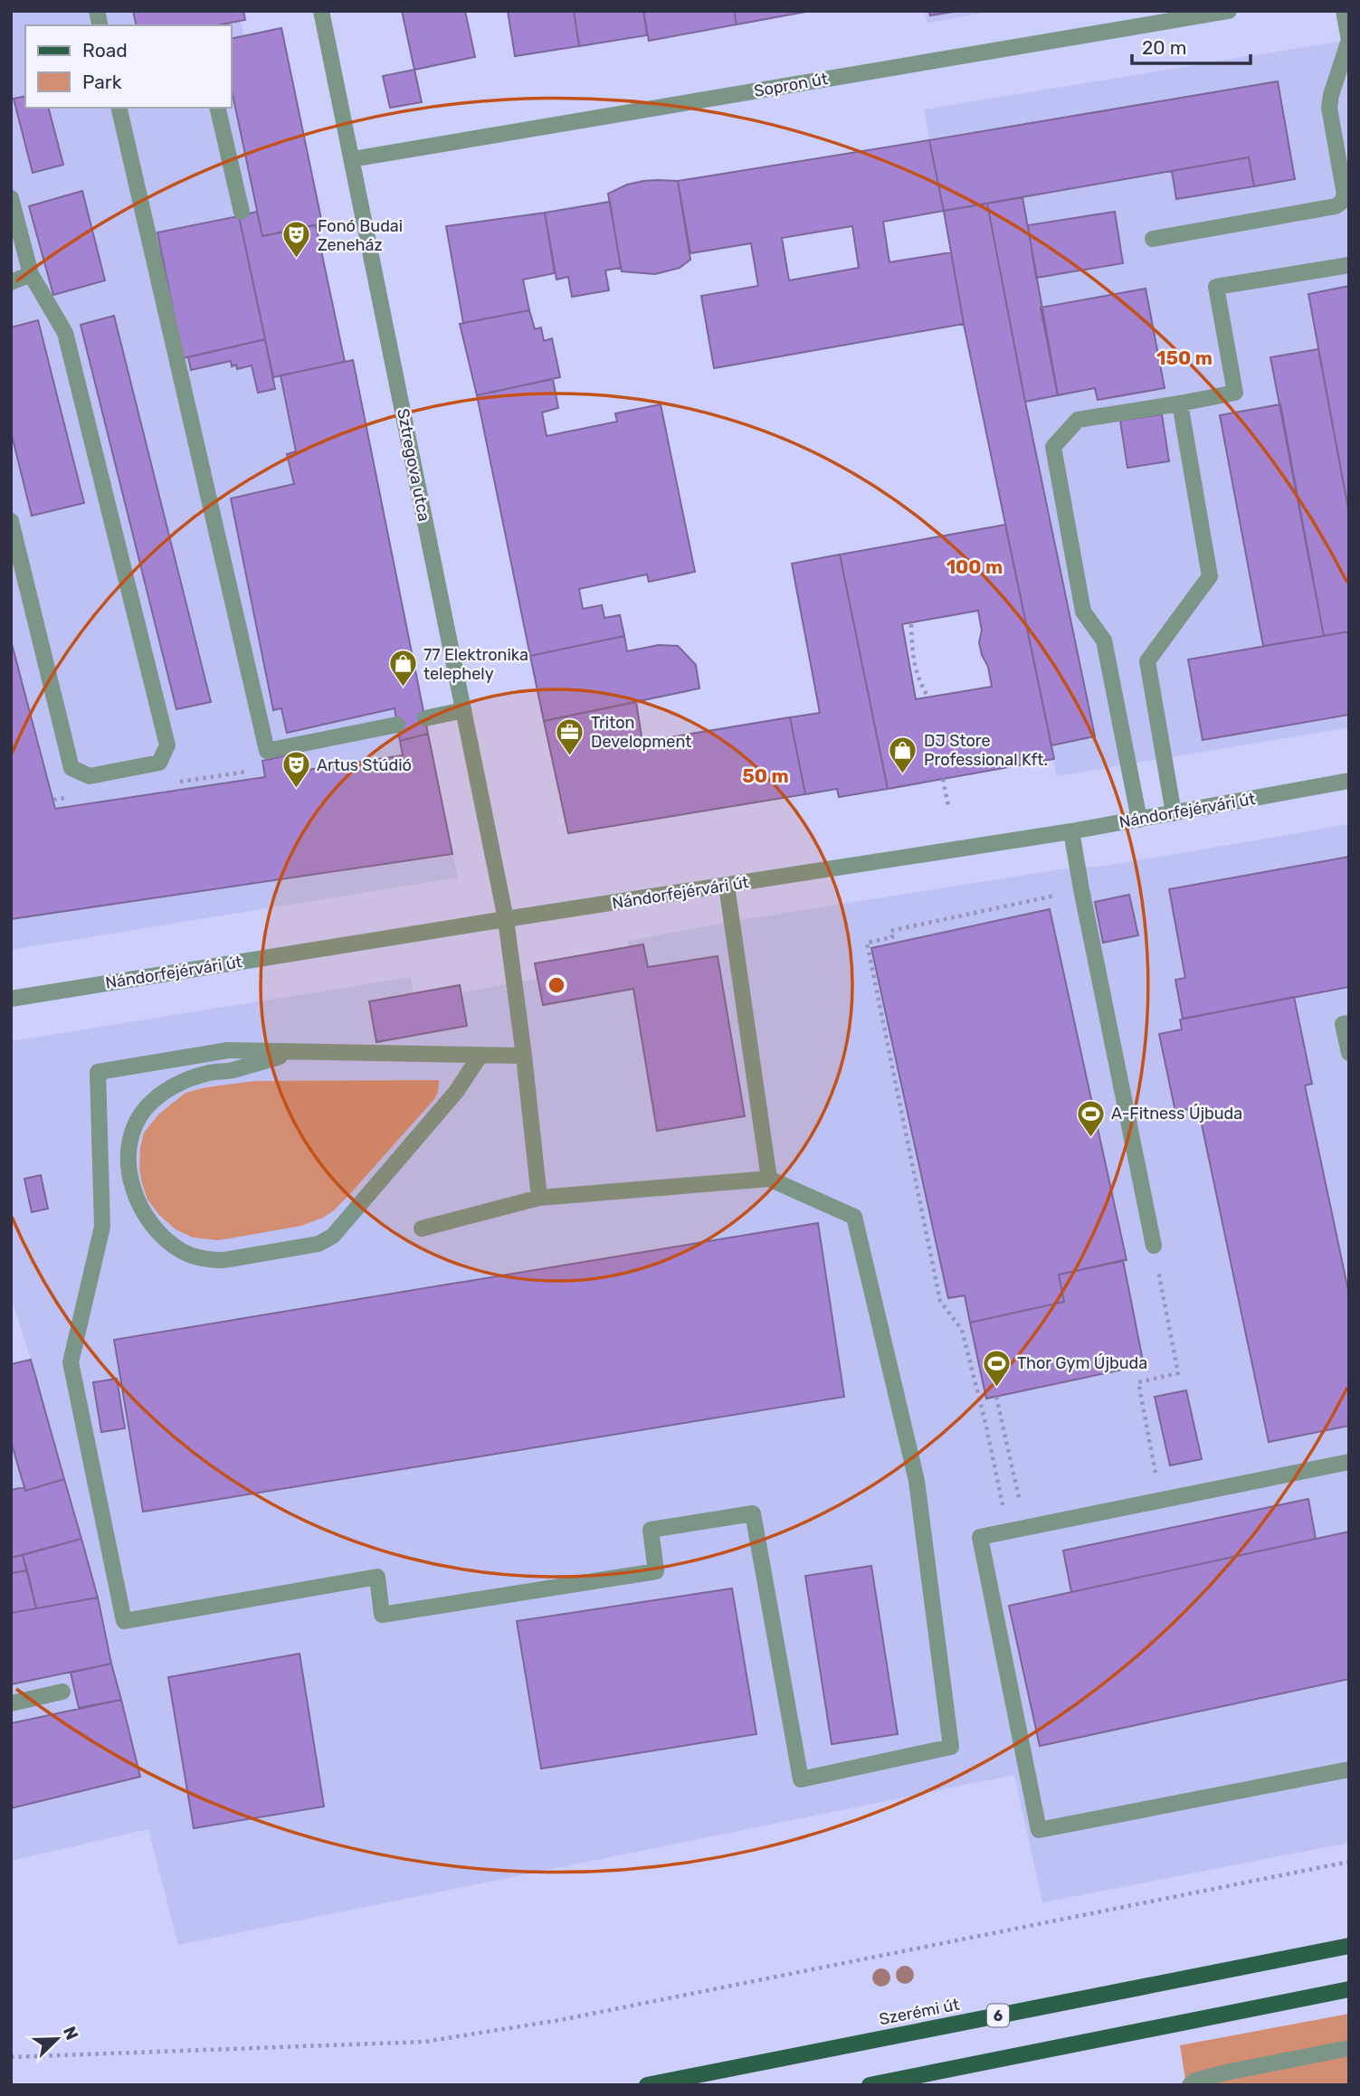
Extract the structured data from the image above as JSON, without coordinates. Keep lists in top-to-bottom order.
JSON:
{
  "streets": {
    "main road": ["Szerémi út", "6"],
    "street": ["Sopron út", "Sztregova utca", "Nándorfejérvári út"]
  },
  "crossings": [
    ["Sopron út", "Sztregova utca"],
    ["Sztregova utca", "Nándorfejérvári út"]
  ],
  "places": {
    "theatre": ["Fonó Budai Zeneház", "Artus Stúdió"],
    "shop": ["77 Elektronika telephely", "DJ Store Professional Kft."],
    "office": ["Triton Development"],
    "sports": ["A-Fitness Újbuda", "Thor Gym Újbuda"]
  },
  "legend": ["Road", "Park"],
  "scale_bar": "20 m",
  "north": "top right",
  "rings": ["150 m", "100 m", "50 m"]
}
